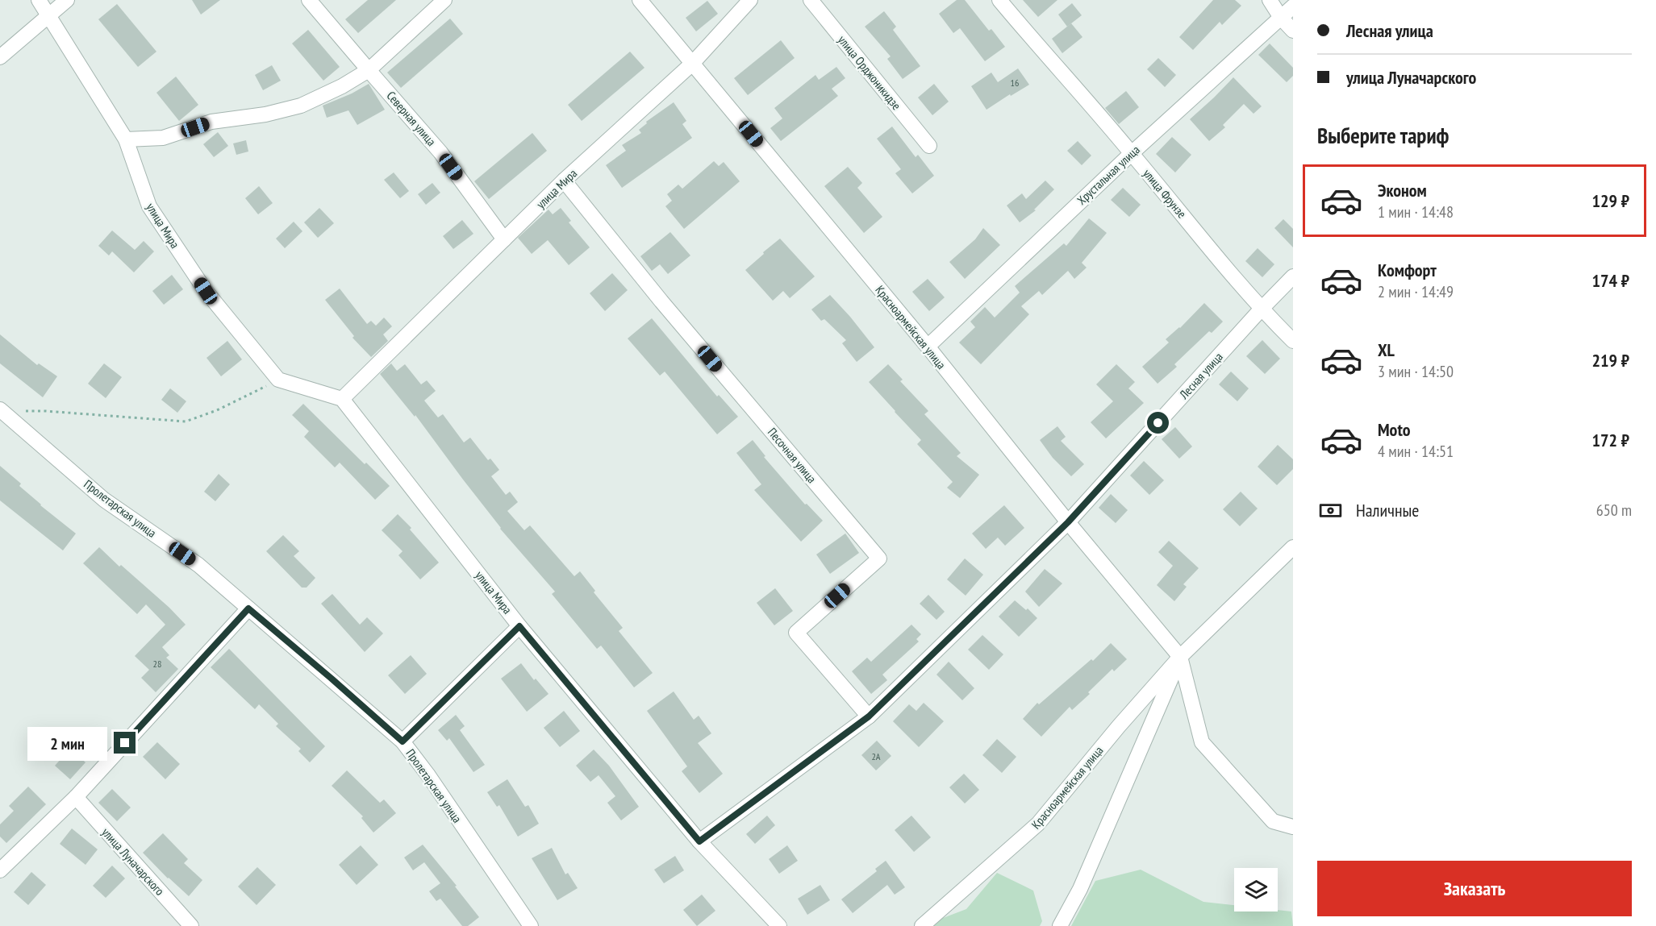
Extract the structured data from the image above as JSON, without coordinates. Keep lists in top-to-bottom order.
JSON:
{
  "streets": {
    "street": [
      "улица Орджоникидзе",
      "Северная улица",
      "Хрустальная улица",
      "улица Мира",
      "улица Фрунзе",
      "Красноармейская улица",
      "Лесная улица",
      "Песочная улица",
      "Пролетарская улица",
      "улица Луначарского"
    ]
  },
  "crossings": [
    ["Северная улица", "улица Мира"],
    ["Хрустальная улица", "улица Фрунзе"],
    ["Хрустальная улица", "Красноармейская улица"],
    ["улица Мира", "Красноармейская улица"],
    ["улица Мира", "Лесная улица"],
    ["улица Мира", "Песочная улица"],
    ["улица Фрунзе", "Лесная улица"],
    ["Красноармейская улица", "Лесная улица"],
    ["Лесная улица", "Песочная улица"]
  ],
  "house_numbers": ["16", "28", "2А"],
  "page": {
    "banner": ["Лесная улица", "улица Луначарского"],
    "heading": "Выберите тариф",
    "list": [
      {
        "name": "Эконом",
        "note": "1 мин · 14:48",
        "value": "129 ₽"
      },
      {
        "name": "Комфорт",
        "note": "2 мин · 14:49",
        "value": "174 ₽"
      },
      {
        "name": "XL",
        "note": "3 мин · 14:50",
        "value": "219 ₽"
      },
      {
        "name": "Moto",
        "note": "4 мин · 14:51",
        "value": "172 ₽"
      }
    ],
    "pay": ["Наличные", "650 m"],
    "bubble": "2 мин",
    "buttons": "Заказать"
  }
}
